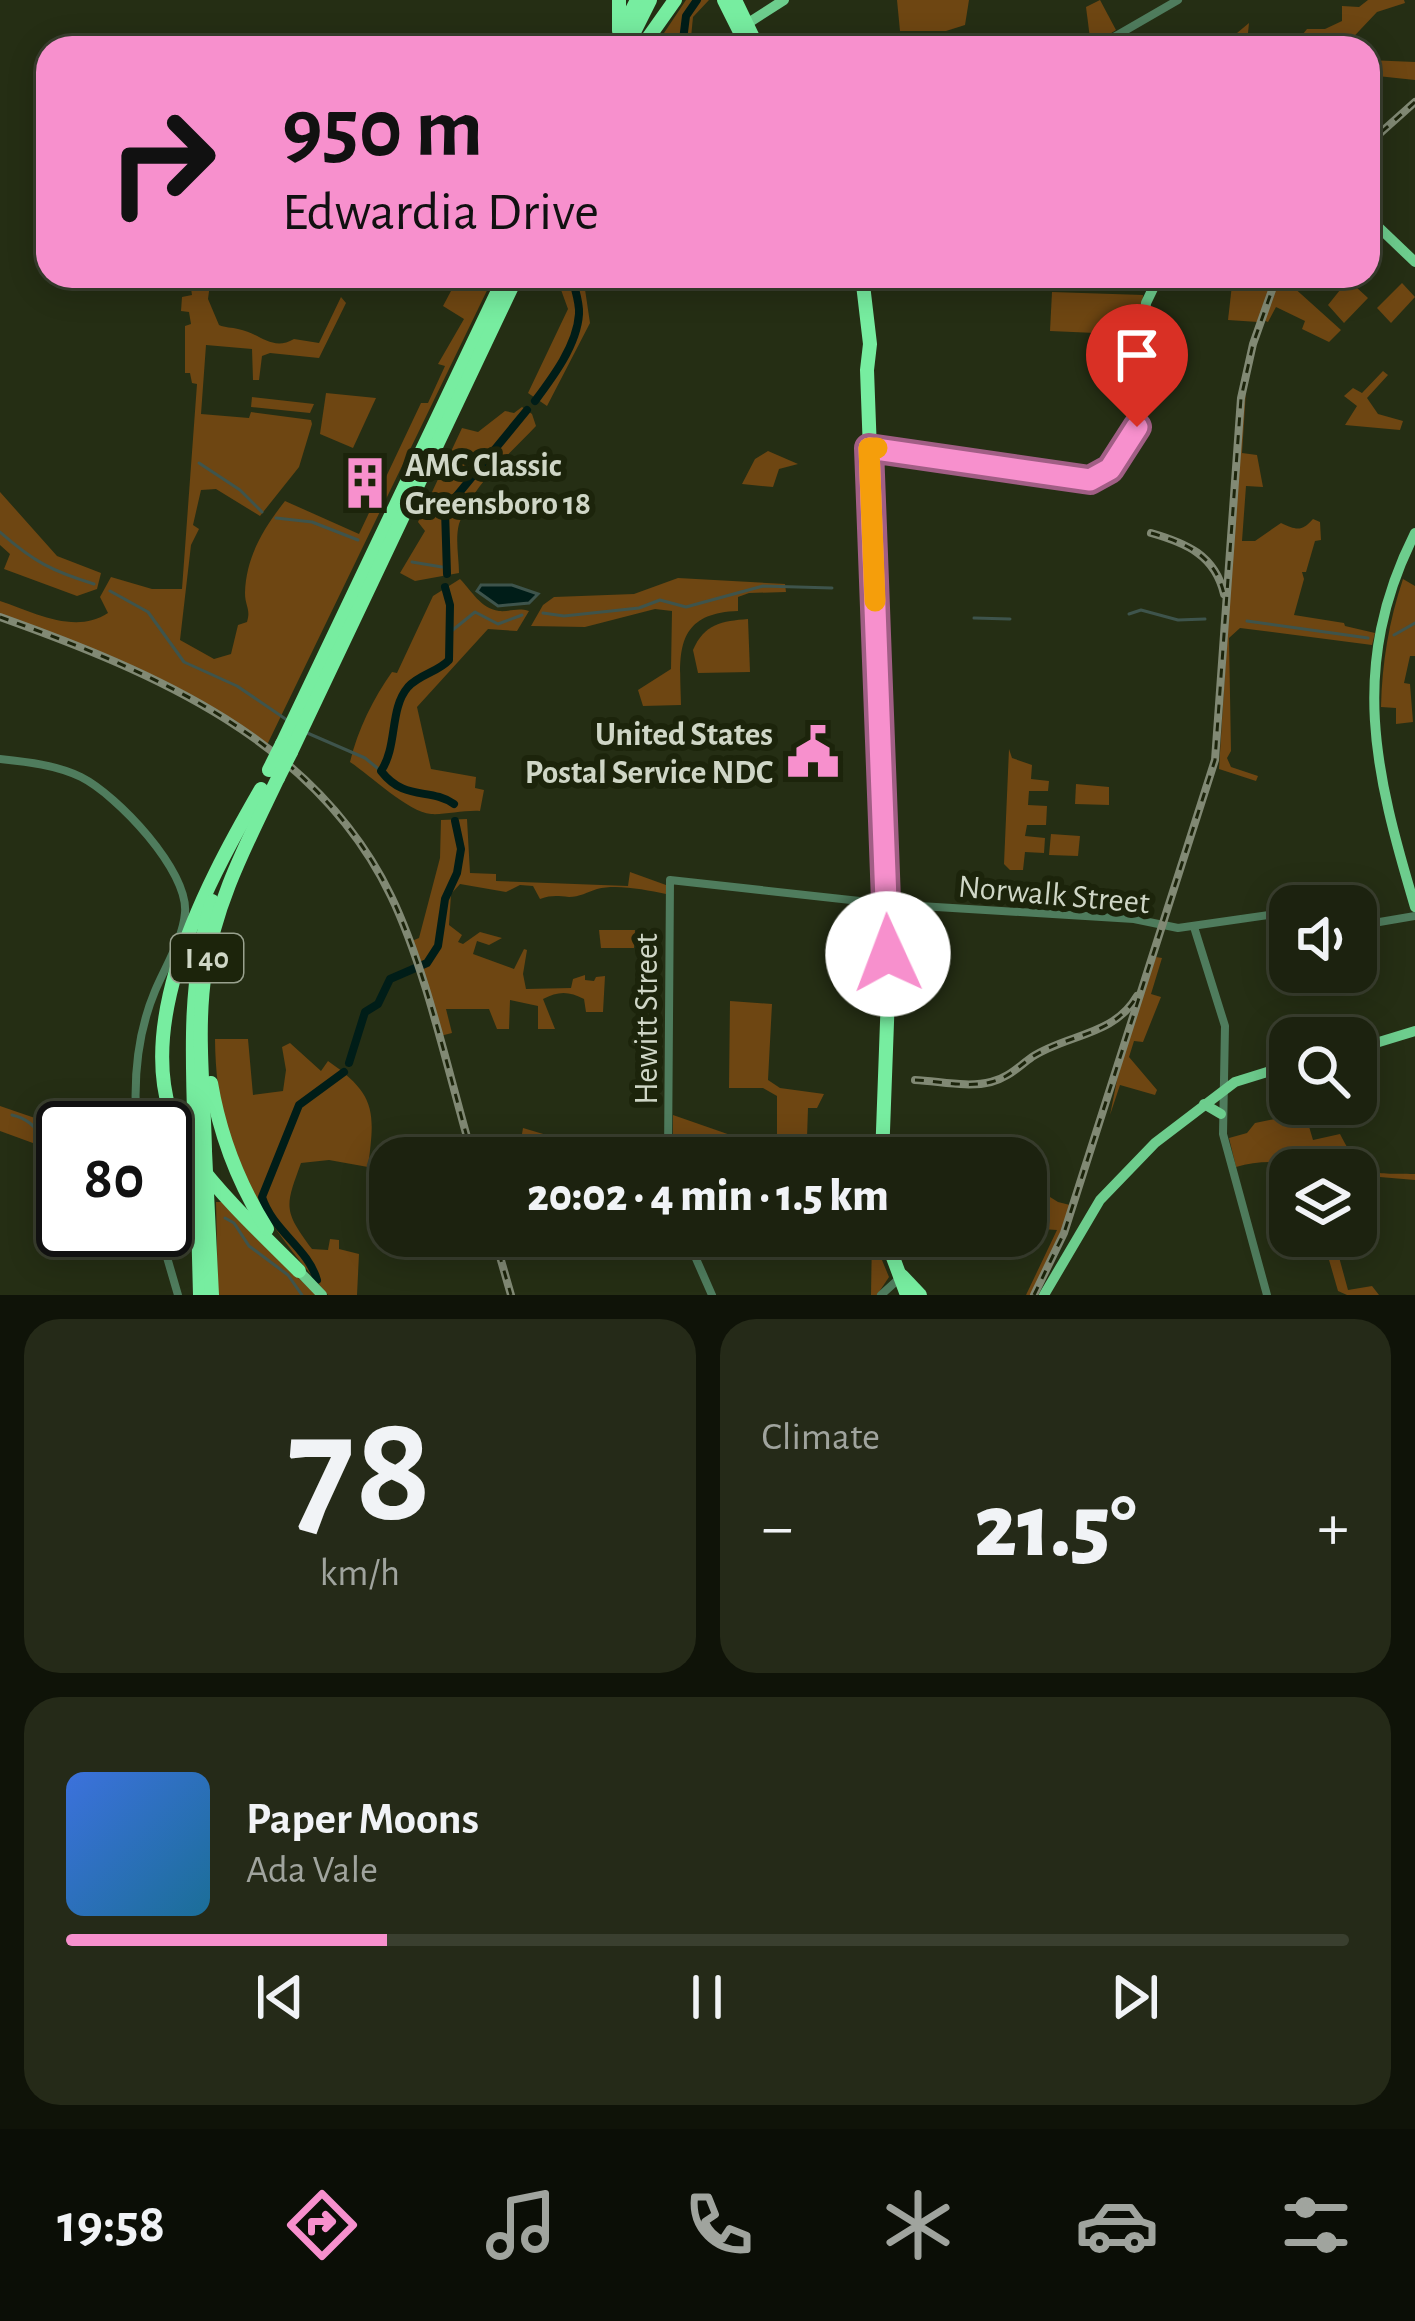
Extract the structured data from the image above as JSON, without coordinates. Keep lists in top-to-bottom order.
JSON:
{
  "streets": {
    "highway": ["I 40"],
    "street": ["Norwalk Street", "Hewitt Street"]
  },
  "crossings": [
    ["Norwalk Street", "Hewitt Street"]
  ],
  "places": {
    "building": ["AMC Classic Greensboro 18"],
    "public building": ["United States Postal Service NDC"]
  },
  "page": {
    "turn": ["950 m", "Edwardia Drive"],
    "limit": "80",
    "trip": "20:02 · 4 min · 1.5 km",
    "tile": [
      ["78", "km/h"],
      "Climate"
    ],
    "heat": ["−", "21.5°", "+"],
    "song": ["Paper Moons", "Ada Vale"],
    "tabs": "19:58"
  }
}
